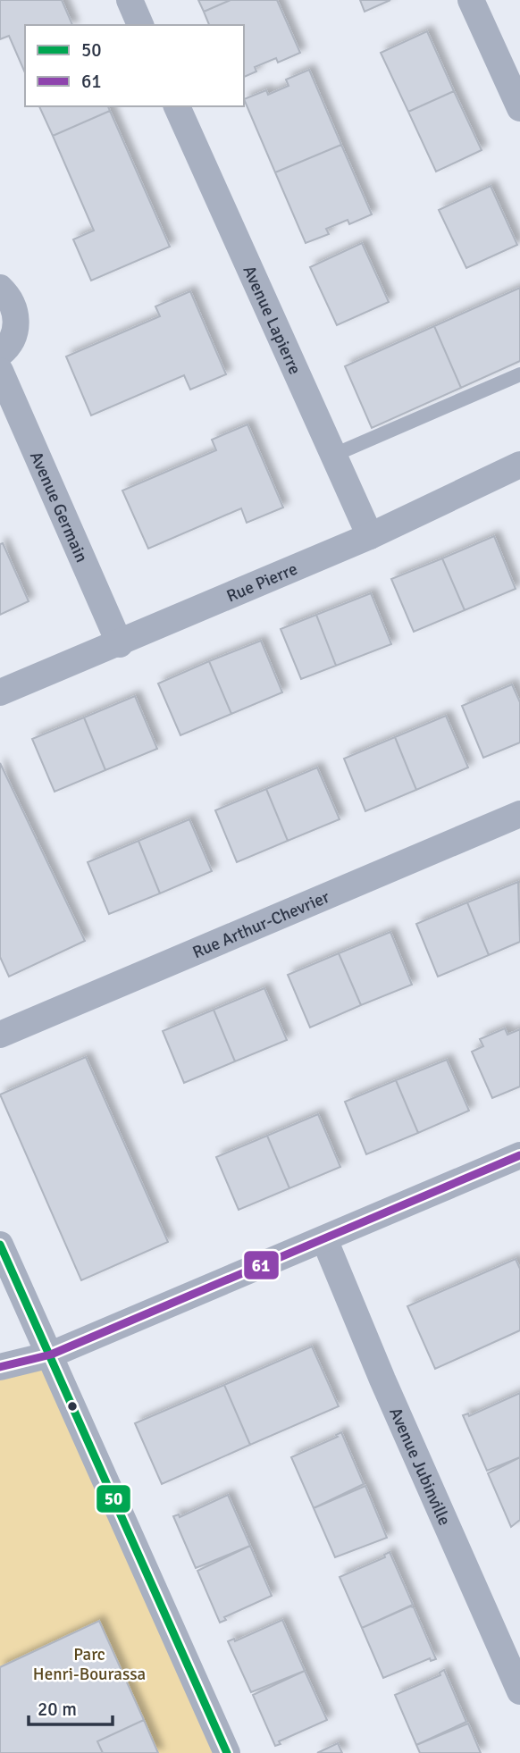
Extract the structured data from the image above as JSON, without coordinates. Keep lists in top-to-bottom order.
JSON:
{
  "streets": {
    "street": [
      "Avenue Lapierre",
      "Avenue Germain",
      "Rue Pierre",
      "Rue Arthur-Chevrier",
      "Avenue Jubinville"
    ]
  },
  "crossings": [
    ["Avenue Lapierre", "Rue Pierre"],
    ["Avenue Germain", "Rue Pierre"]
  ],
  "parks": ["Parc Henri-Bourassa"],
  "lines": ["transit line 61", "transit line 50"],
  "legend": ["50", "61"],
  "scale_bar": "20 m"
}
